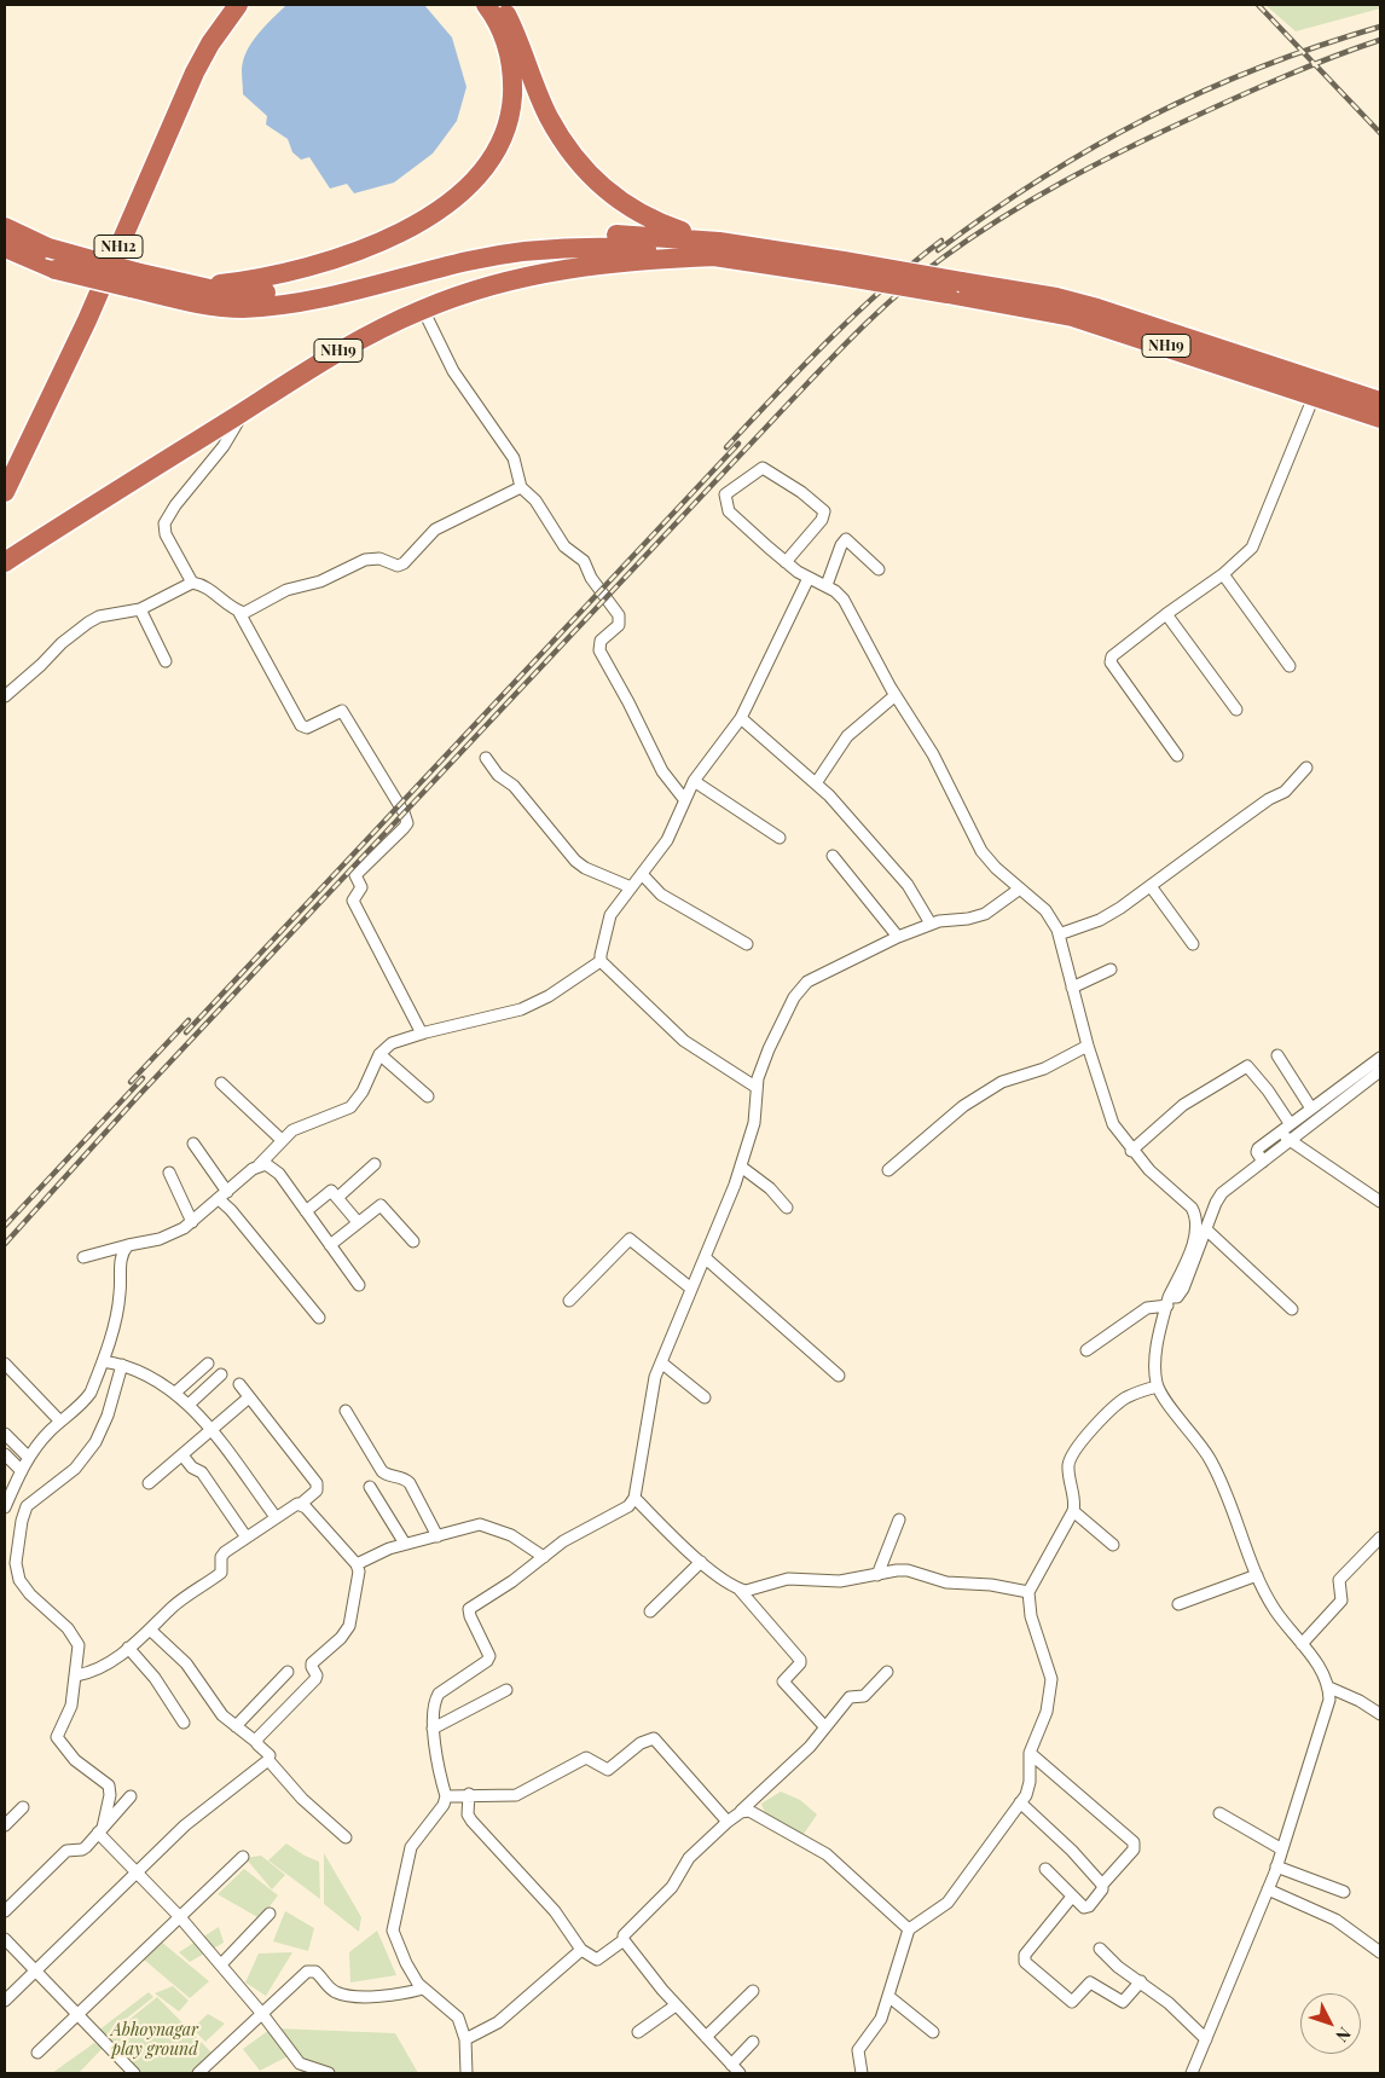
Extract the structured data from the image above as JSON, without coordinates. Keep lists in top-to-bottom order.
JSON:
{
  "streets": {
    "highway": ["NH12", "NH19"]
  },
  "crossings": [
    ["NH12", "NH19"]
  ],
  "parks": ["Abhoynagar play ground"],
  "north": "bottom right"
}
